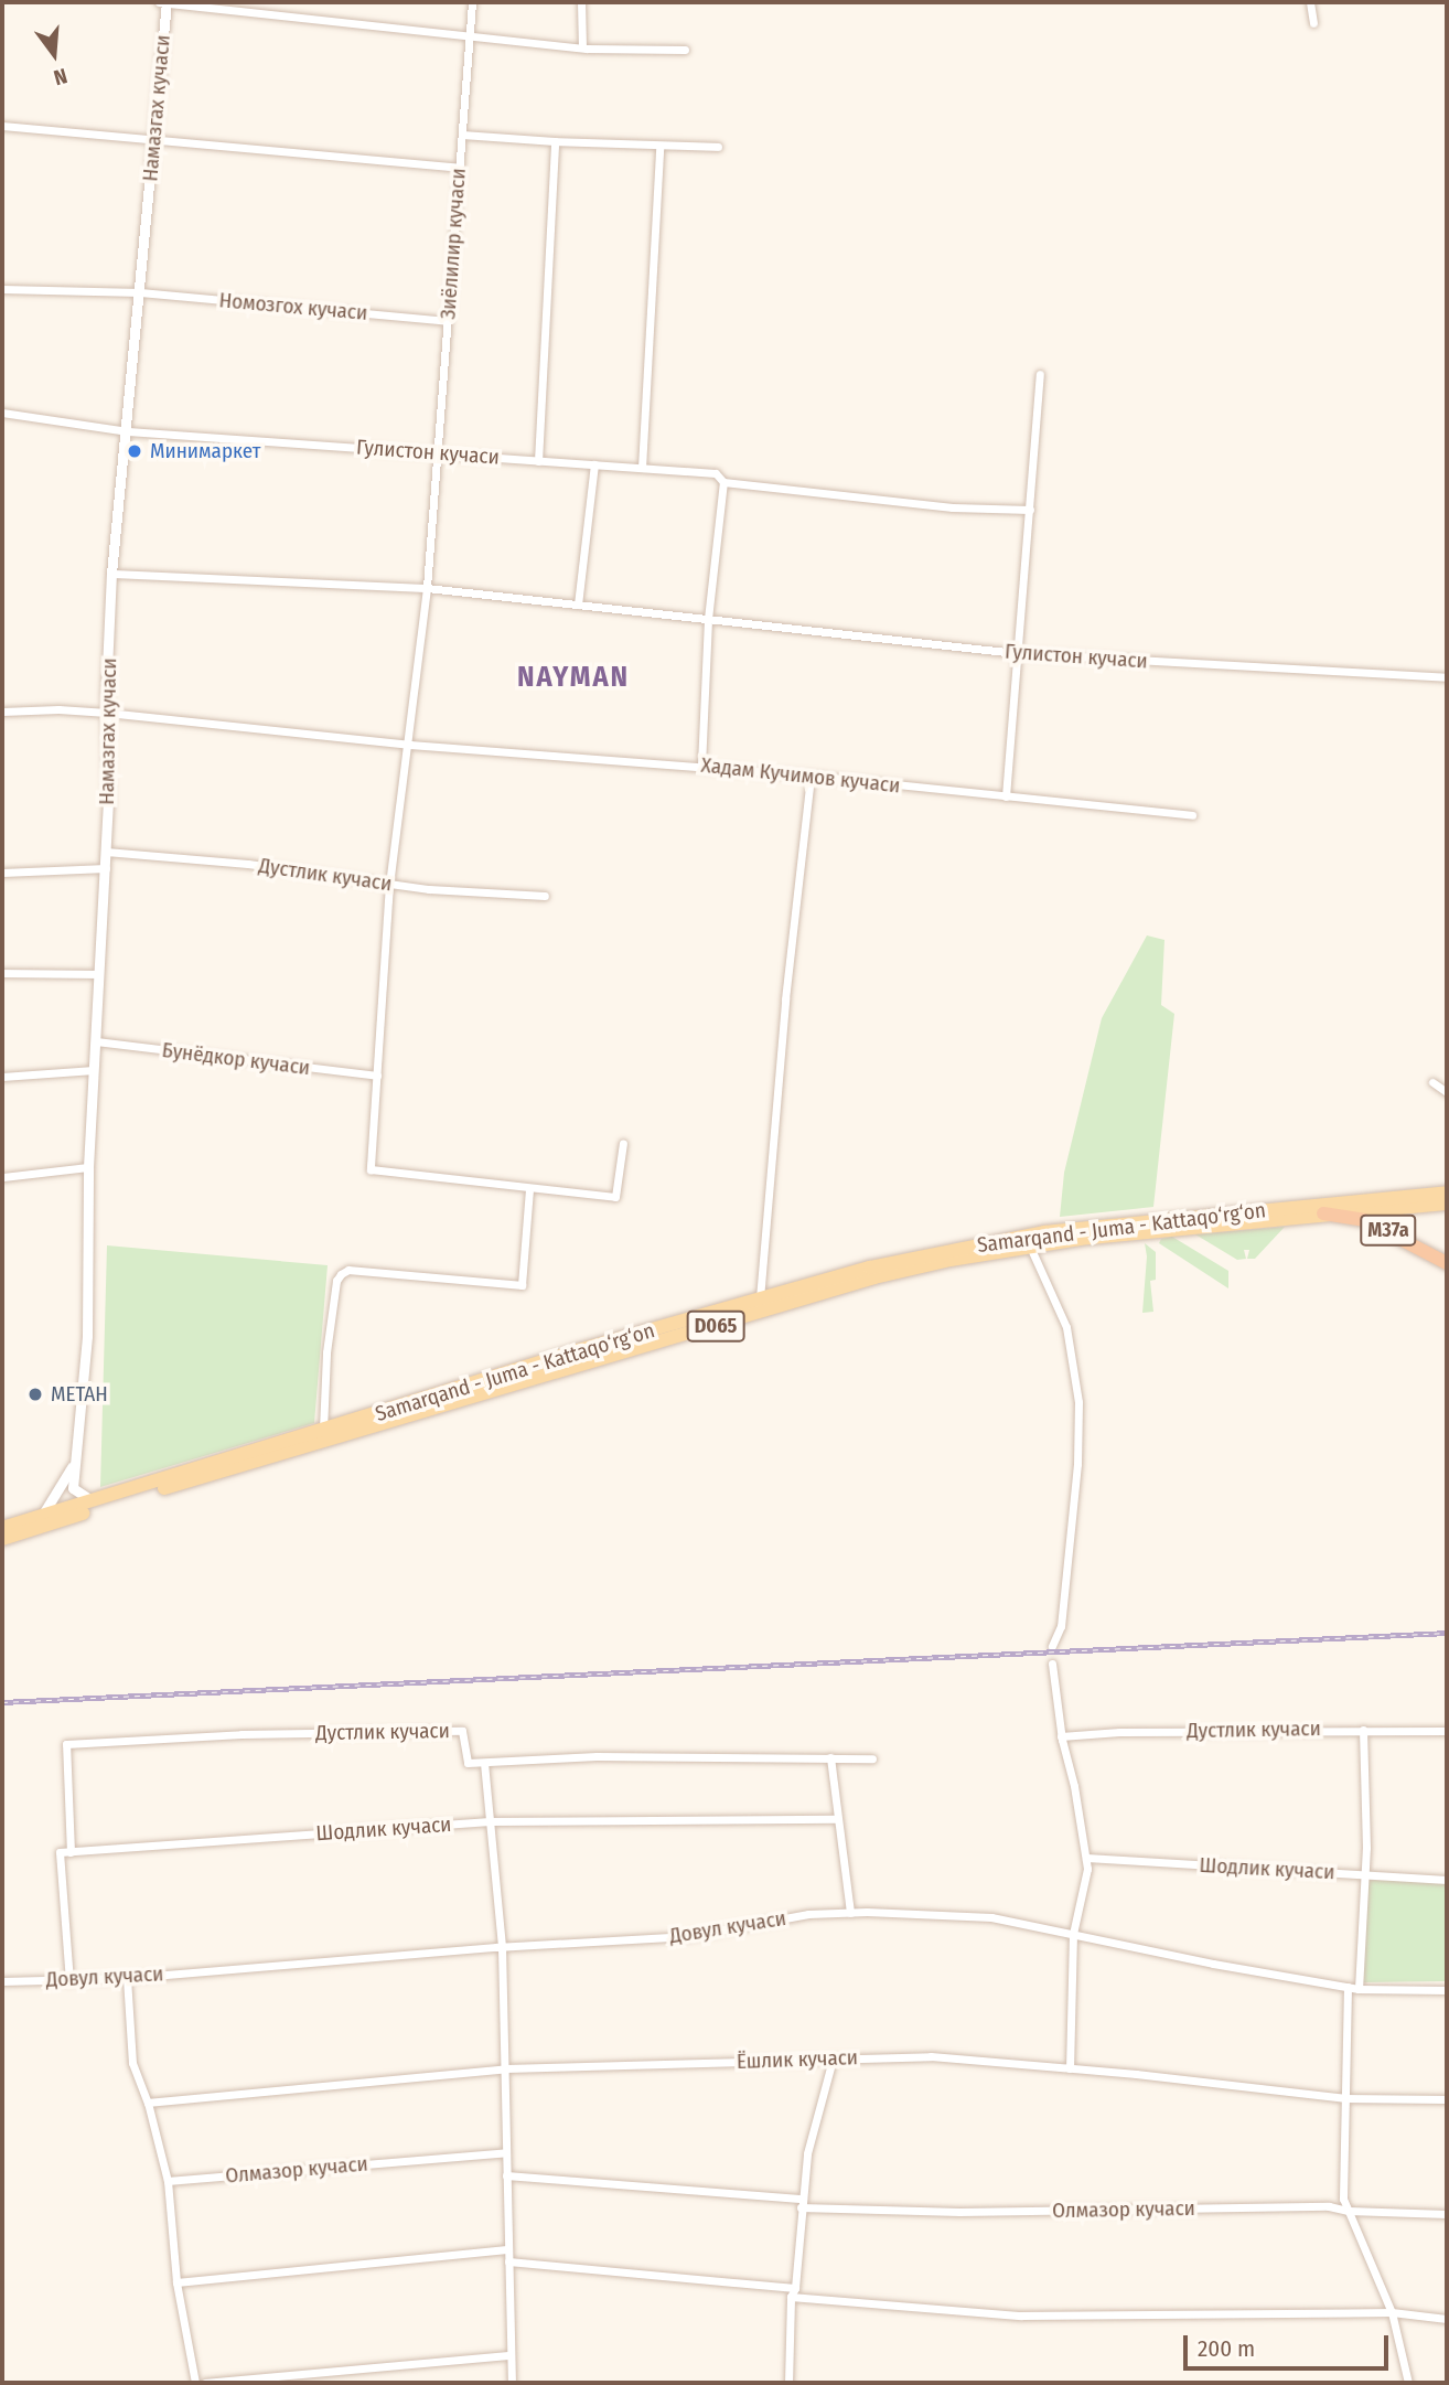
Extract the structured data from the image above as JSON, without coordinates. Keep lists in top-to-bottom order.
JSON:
{
  "streets": {
    "highway": ["M37a"],
    "main road": ["Samarqand - Juma - Kattaqo‘rg‘on", "D065"],
    "street": [
      "Намазгах кучаси",
      "Зиёлилир кучаси",
      "Номозгох кучаси",
      "Гулистон кучаси",
      "Хадам Кучимов кучаси",
      "Дустлик кучаси",
      "Бунёдкор кучаси",
      "Шодлик кучаси",
      "Довул кучаси",
      "Ёшлик кучаси",
      "Олмазор кучаси"
    ]
  },
  "crossings": [
    ["Намазгах кучаси", "Номозгох кучаси"],
    ["Намазгах кучаси", "Гулистон кучаси"],
    ["Намазгах кучаси", "Хадам Кучимов кучаси"],
    ["Намазгах кучаси", "Дустлик кучаси"],
    ["Намазгах кучаси", "Бунёдкор кучаси"],
    ["Зиёлилир кучаси", "Номозгох кучаси"],
    ["Зиёлилир кучаси", "Гулистон кучаси"],
    ["Зиёлилир кучаси", "Хадам Кучимов кучаси"],
    ["Зиёлилир кучаси", "Дустлик кучаси"],
    ["Зиёлилир кучаси", "Бунёдкор кучаси"],
    ["Дустлик кучаси", "Шодлик кучаси"],
    ["Samarqand - Juma - Kattaqo‘rg‘on", "M37a"]
  ],
  "districts": ["NAYMAN"],
  "places": ["Минимаркет", "МЕТАН"],
  "scale_bar": "200 m",
  "north": "bottom"
}
